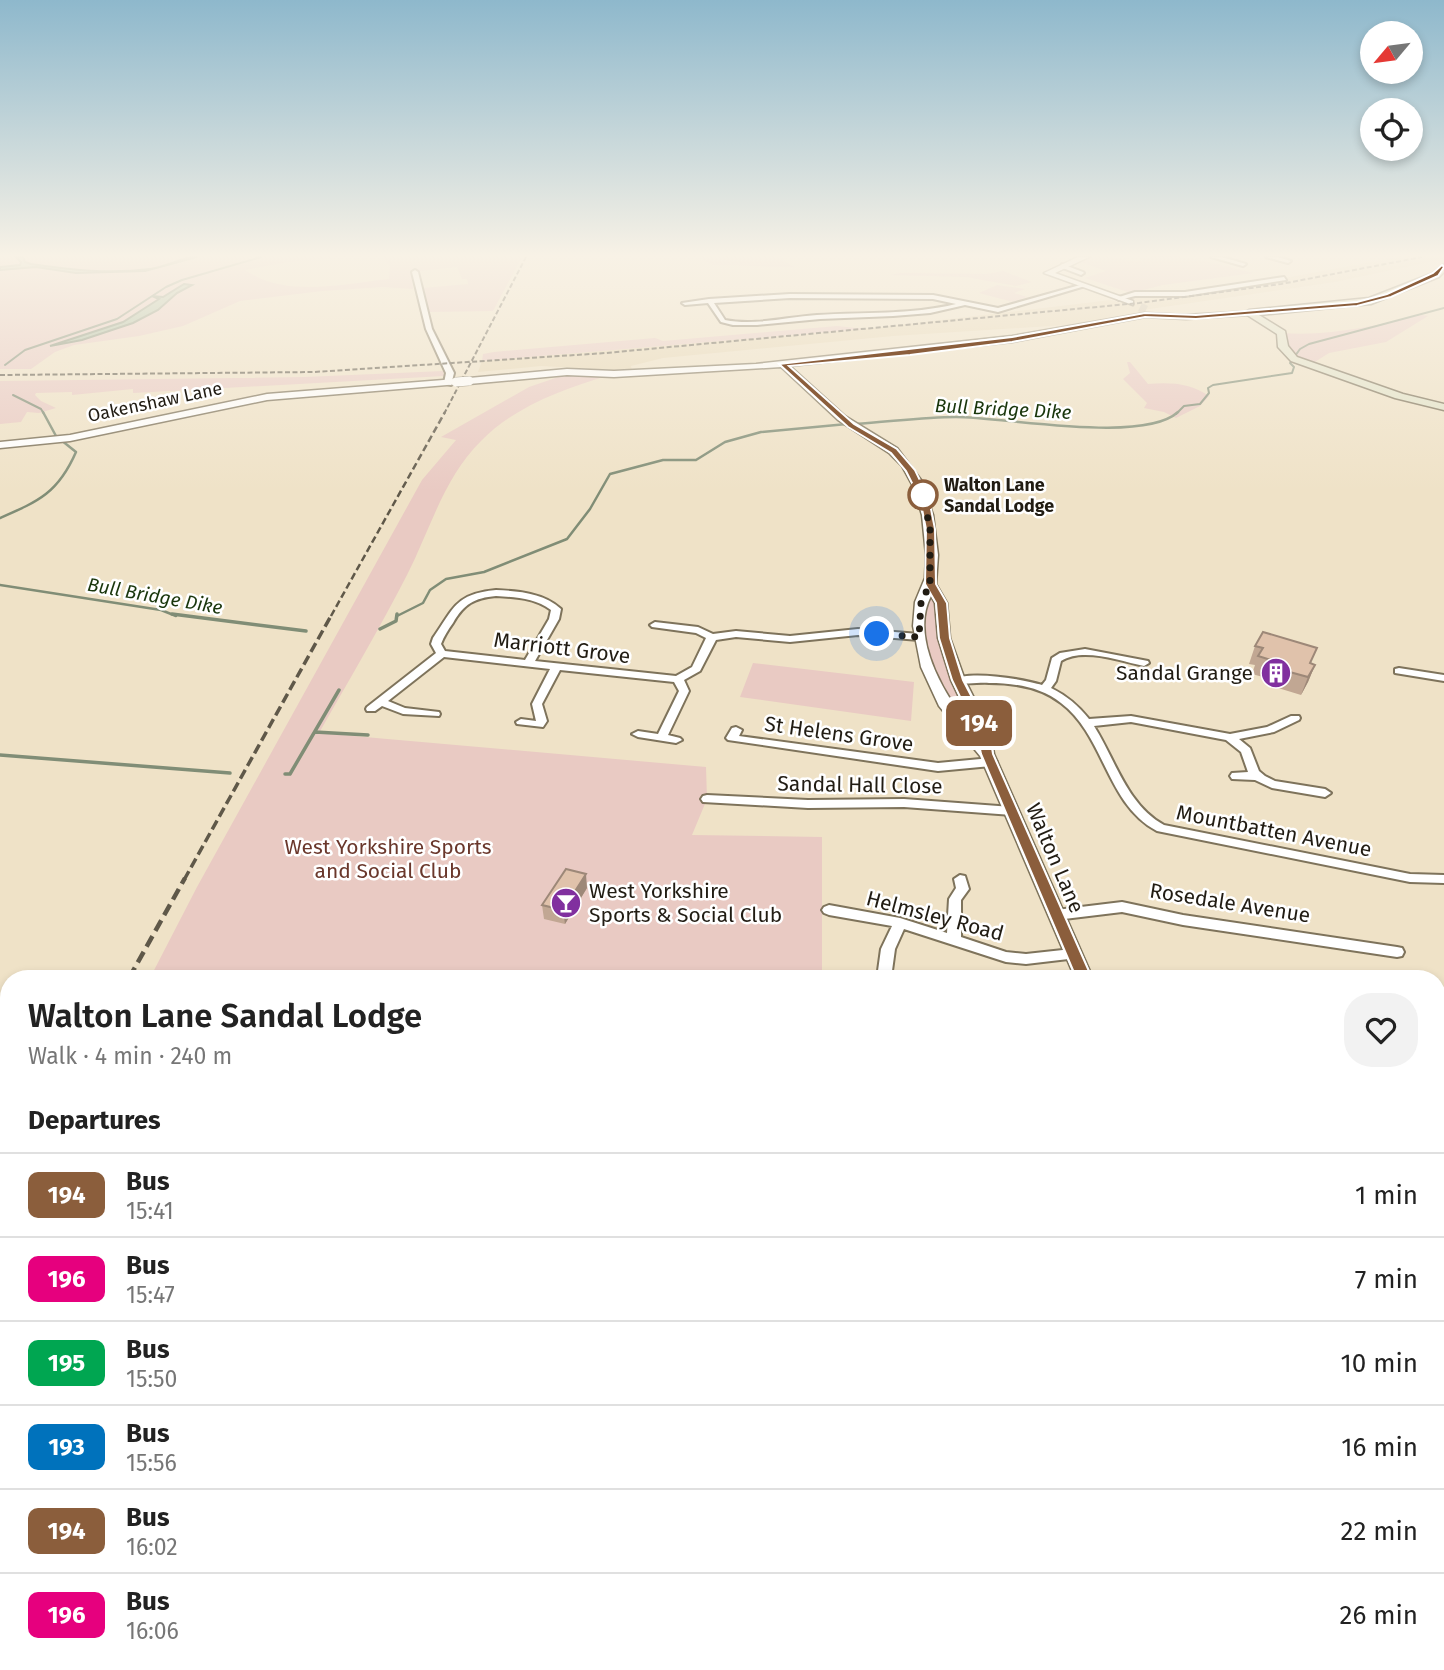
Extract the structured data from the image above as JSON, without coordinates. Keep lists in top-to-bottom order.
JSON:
{
  "streets": {
    "street": [
      "Oakenshaw Lane",
      "Marriott Grove",
      "St Helens Grove",
      "Sandal Hall Close",
      "Mountbatten Avenue",
      "Walton Lane",
      "Rosedale Avenue",
      "Helmsley Road"
    ]
  },
  "crossings": [
    ["Oakenshaw Lane", "Walton Lane"],
    ["Marriott Grove", "Walton Lane"],
    ["St Helens Grove", "Walton Lane"],
    ["Sandal Hall Close", "Walton Lane"],
    ["Mountbatten Avenue", "Walton Lane"],
    ["Walton Lane", "Rosedale Avenue"],
    ["Walton Lane", "Helmsley Road"]
  ],
  "water": ["Bull Bridge Dike"],
  "parks": ["West Yorkshire Sports and Social Club"],
  "places": {
    "other": ["Walton Lane Sandal Lodge"],
    "building": ["Sandal Grange"],
    "bar": ["West Yorkshire Sports & Social Club"]
  },
  "lines": ["bus line 194"],
  "north": "bottom left",
  "page": {
    "on_map": "194",
    "heading": [
      ["Walton Lane Sandal Lodge", "Walk · 4 min · 240 m"],
      "Departures"
    ],
    "list": [
      {
        "mark": "194",
        "name": "Bus",
        "note": "15:41",
        "value": "1 min"
      },
      {
        "mark": "196",
        "name": "Bus",
        "note": "15:47",
        "value": "7 min"
      },
      {
        "mark": "195",
        "name": "Bus",
        "note": "15:50",
        "value": "10 min"
      },
      {
        "mark": "193",
        "name": "Bus",
        "note": "15:56",
        "value": "16 min"
      },
      {
        "mark": "194",
        "name": "Bus",
        "note": "16:02",
        "value": "22 min"
      },
      {
        "mark": "196",
        "name": "Bus",
        "note": "16:06",
        "value": "26 min"
      }
    ]
  }
}
